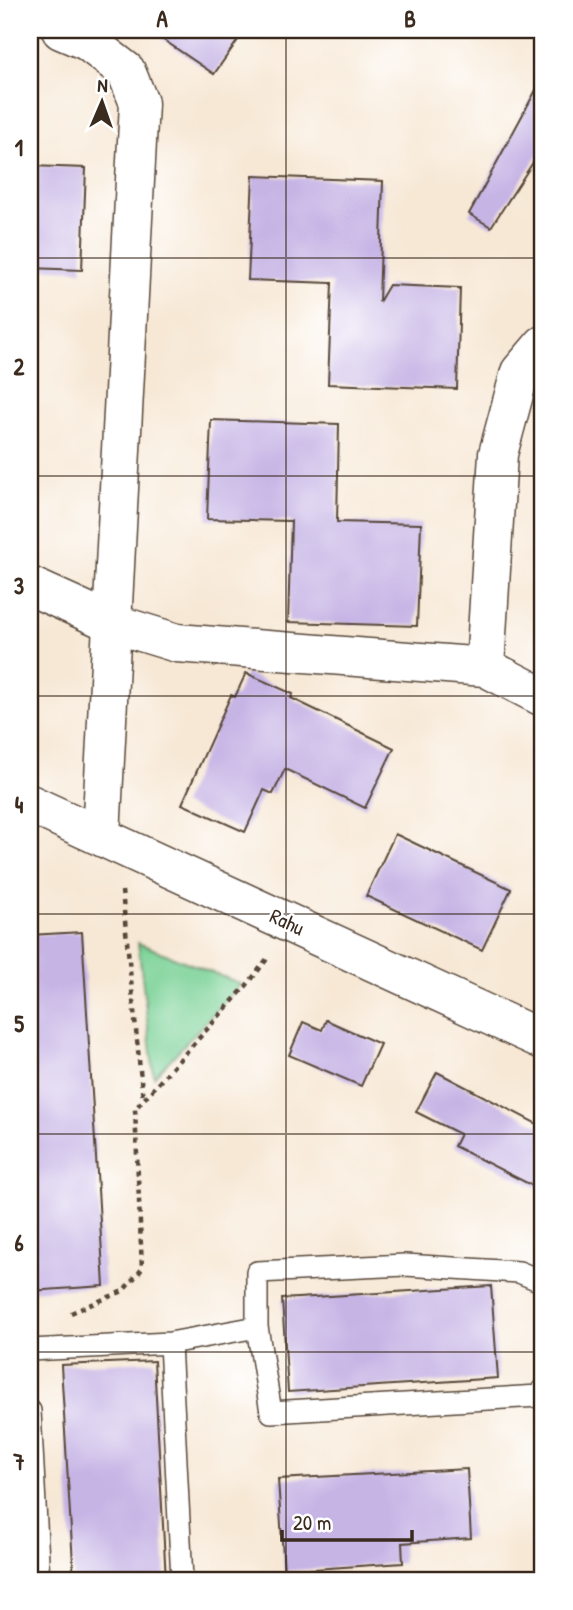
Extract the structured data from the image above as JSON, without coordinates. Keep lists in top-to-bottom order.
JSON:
{
  "streets": {
    "street": ["Rahu"]
  },
  "scale_bar": "20 m",
  "north": "top",
  "grid": {
    "columns": ["A", "B"],
    "rows": [
      "1",
      "2",
      "3",
      "4",
      "5",
      "6",
      "7"
    ]
  }
}
